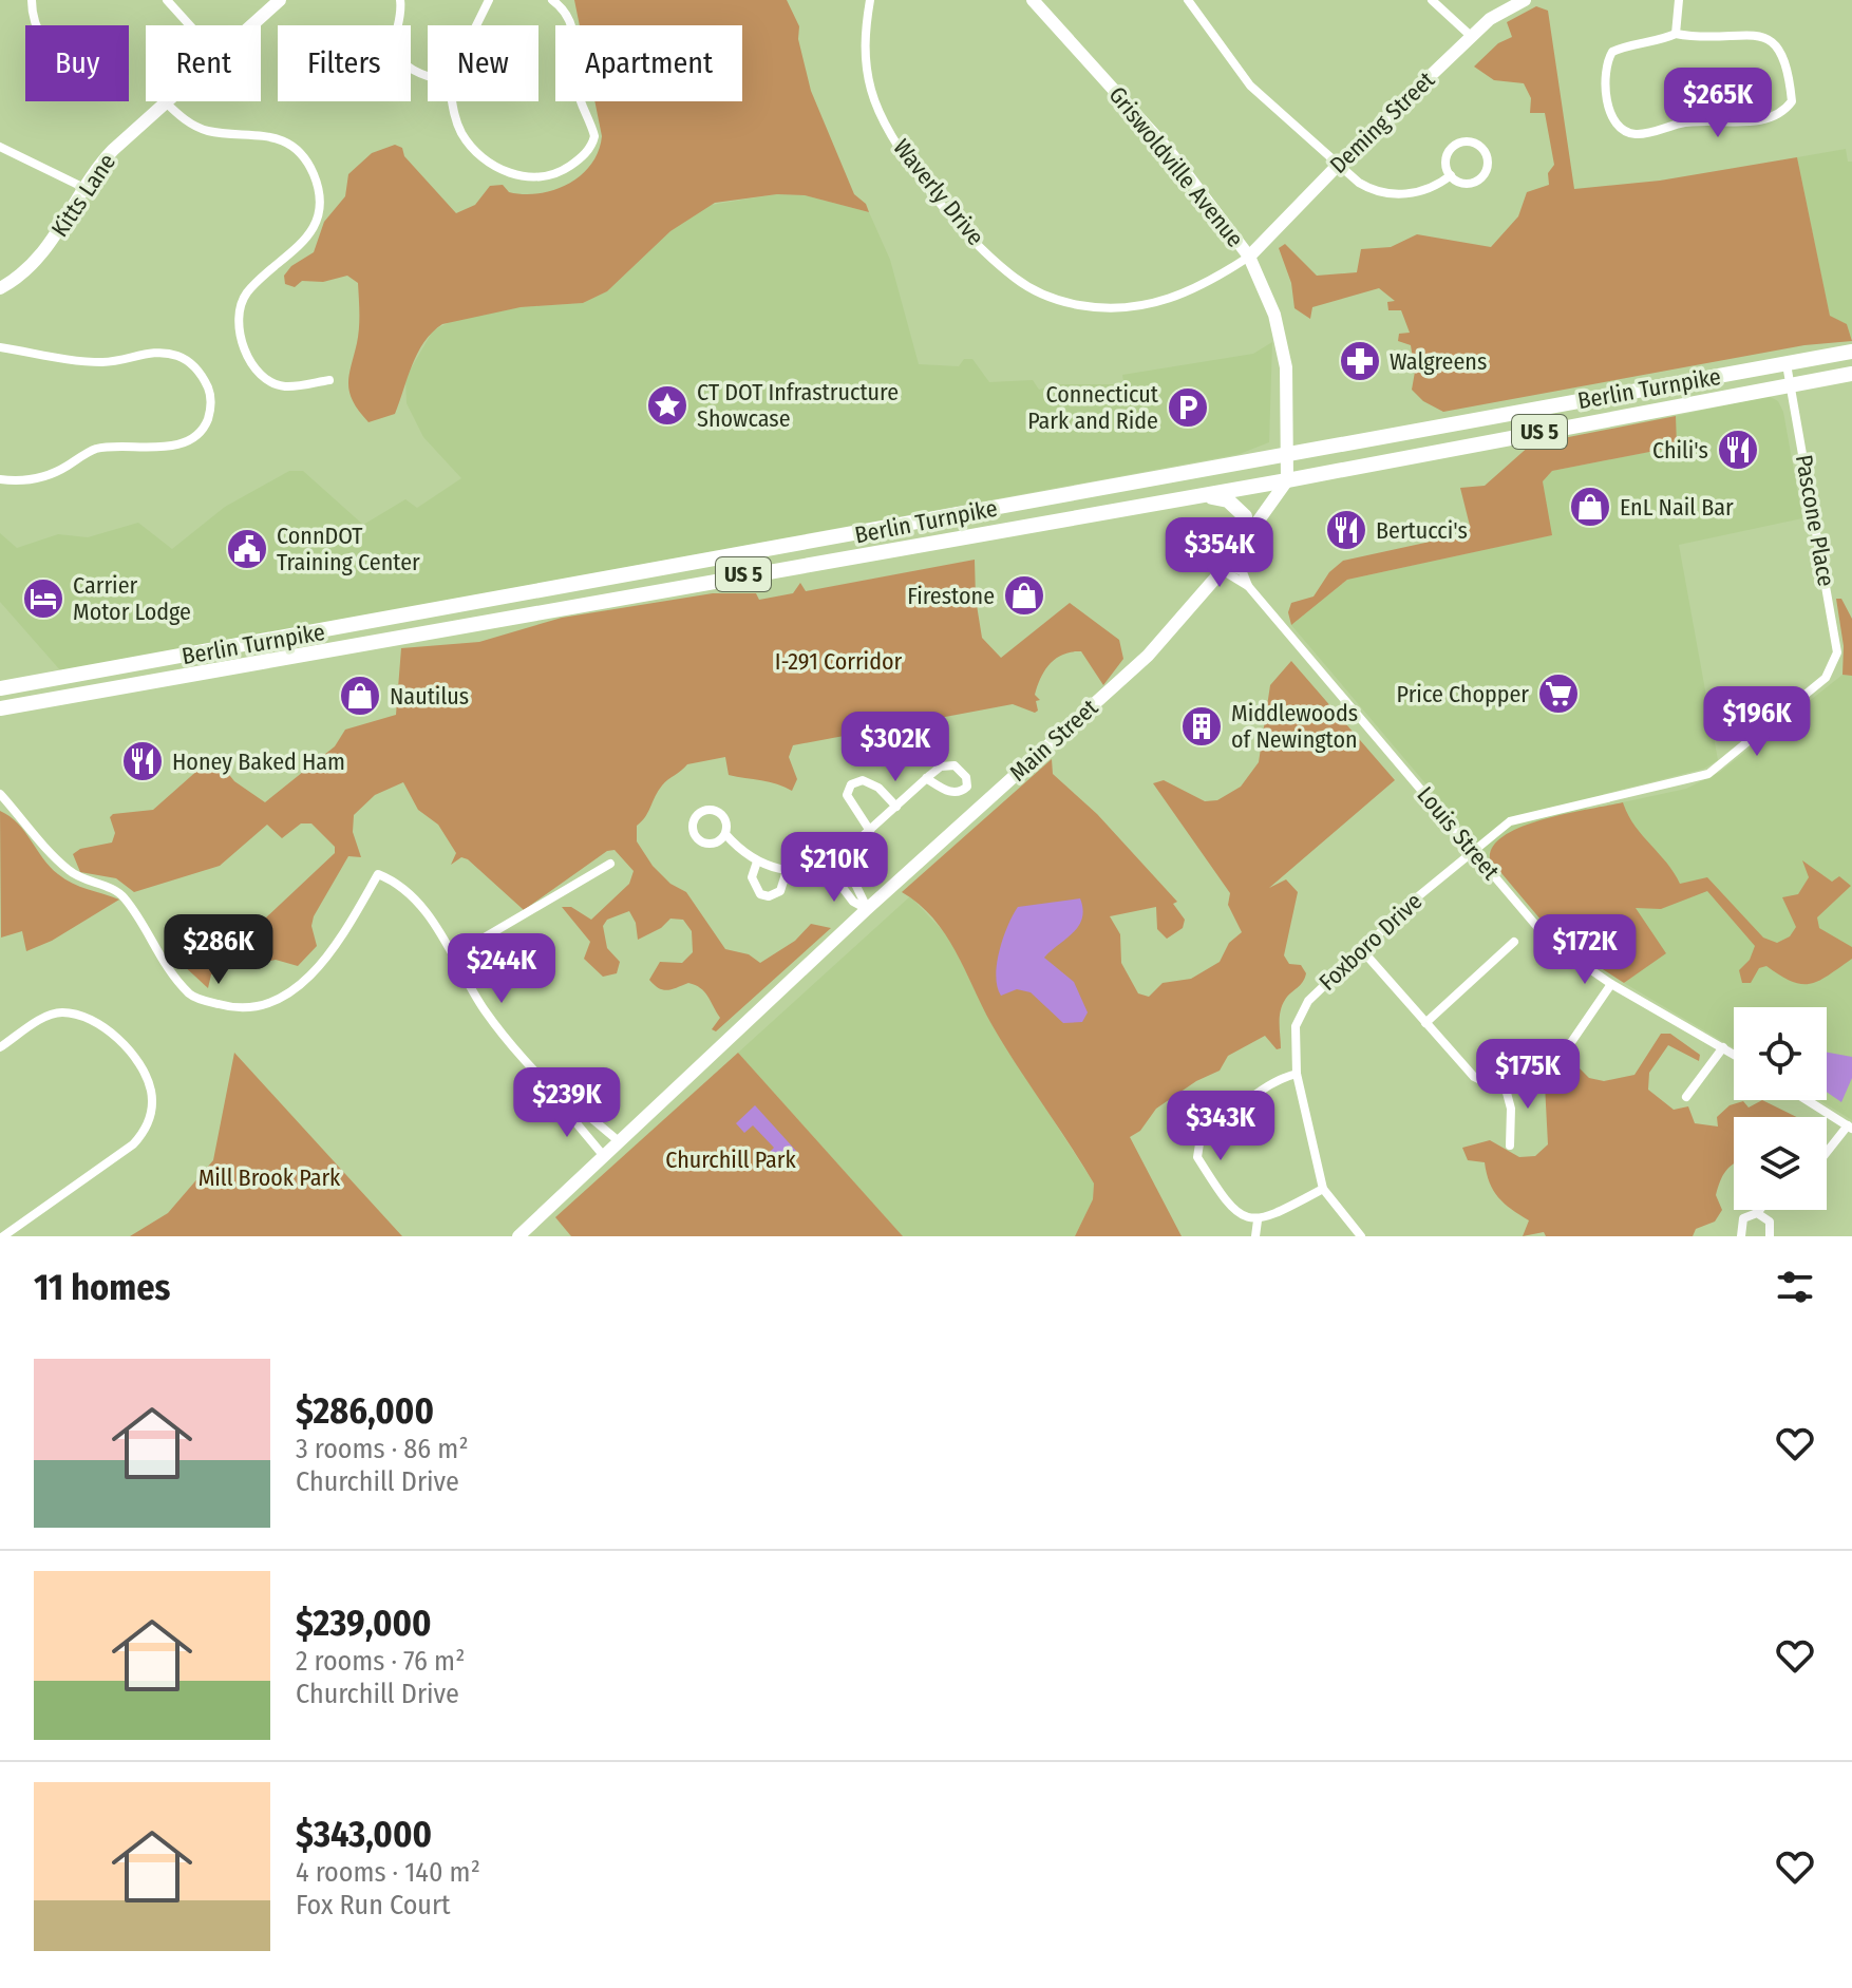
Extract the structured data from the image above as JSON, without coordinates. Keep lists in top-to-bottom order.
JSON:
{
  "streets": {
    "highway": ["Berlin Turnpike", "US 5"],
    "street": [
      "Deming Street",
      "Griswoldville Avenue",
      "Waverly Drive",
      "Kitts Lane",
      "Pascone Place",
      "Main Street",
      "Louis Street",
      "Foxboro Drive"
    ]
  },
  "crossings": [
    ["Deming Street", "Griswoldville Avenue"],
    ["Deming Street", "Waverly Drive"],
    ["Griswoldville Avenue", "Waverly Drive"],
    ["Griswoldville Avenue", "Berlin Turnpike"],
    ["Berlin Turnpike", "Pascone Place"],
    ["Berlin Turnpike", "Main Street"],
    ["Pascone Place", "Louis Street"],
    ["Pascone Place", "Foxboro Drive"],
    ["Main Street", "Louis Street"],
    ["Louis Street", "Foxboro Drive"]
  ],
  "parks": ["I-291 Corridor", "Churchill Park", "Mill Brook Park"],
  "places": {
    "pharmacy": ["Walgreens"],
    "place": ["CT DOT Infrastructure Showcase"],
    "parking": ["Connecticut Park and Ride"],
    "restaurant": ["Chili's", "Bertucci's", "Honey Baked Ham"],
    "shop": ["EnL Nail Bar", "Firestone", "Nautilus"],
    "public building": ["ConnDOT Training Center"],
    "hotel": ["Carrier Motor Lodge"],
    "supermarket": ["Price Chopper"],
    "building": ["Middlewoods of Newington"]
  },
  "page": {
    "chip": [
      "Buy",
      "Rent",
      "Filters",
      "New",
      "Apartment"
    ],
    "price": [
      "$265K",
      "$354K",
      "$196K",
      "$302K",
      "$210K",
      "$286K",
      "$172K",
      "$244K",
      "$175K",
      "$239K",
      "$343K"
    ],
    "heading": "11 homes",
    "list": [
      {
        "name": "$286,000",
        "note": "3 rooms · 86 m² · Churchill Drive"
      },
      {
        "name": "$239,000",
        "note": "2 rooms · 76 m² · Churchill Drive"
      },
      {
        "name": "$343,000",
        "note": "4 rooms · 140 m² · Fox Run Court"
      }
    ]
  }
}
